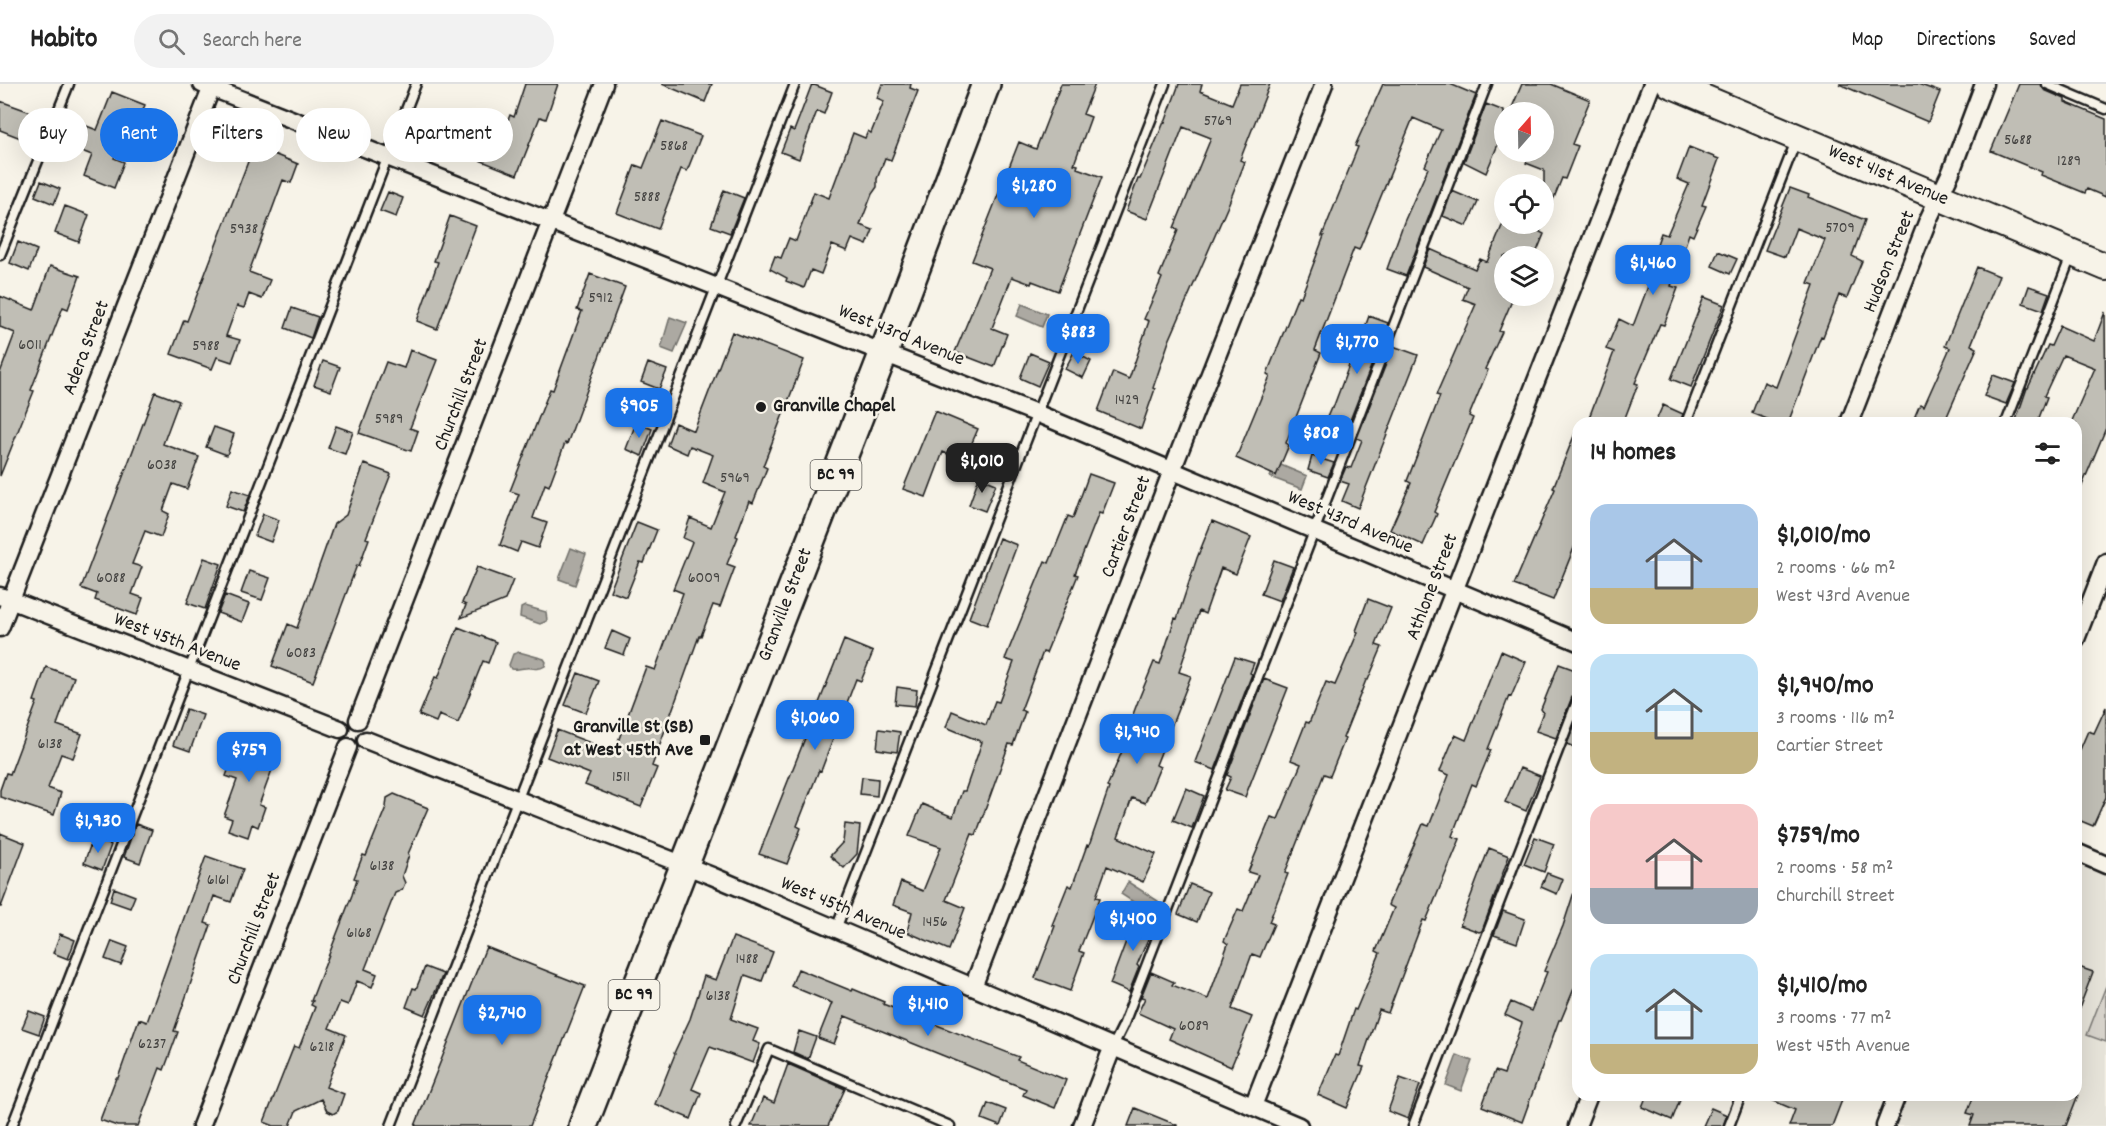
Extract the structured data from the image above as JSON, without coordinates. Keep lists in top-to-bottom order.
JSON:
{
  "streets": {
    "highway": ["BC 99", "Granville Street"],
    "main road": ["West 41st Avenue"],
    "street": [
      "Hudson Street",
      "West 43rd Avenue",
      "Adera Street",
      "Churchill Street",
      "Cartier Street",
      "Athlone Street",
      "West 45th Avenue"
    ]
  },
  "crossings": [
    ["West 41st Avenue", "Hudson Street"],
    ["West 43rd Avenue", "Adera Street"],
    ["West 43rd Avenue", "Churchill Street"],
    ["West 43rd Avenue", "Cartier Street"],
    ["West 43rd Avenue", "Athlone Street"],
    ["West 43rd Avenue", "Granville Street"],
    ["Adera Street", "West 45th Avenue"],
    ["Churchill Street", "West 45th Avenue"],
    ["Cartier Street", "West 45th Avenue"],
    ["Athlone Street", "West 45th Avenue"],
    ["Granville Street", "West 45th Avenue"]
  ],
  "places": {
    "other": ["Granville Chapel"],
    "transit": ["Granville St (SB) at West 45th Ave"]
  },
  "house_numbers": [
    "5769",
    "5688",
    "5868",
    "1289",
    "5888",
    "5709",
    "5938",
    "5912",
    "6011",
    "5988",
    "1429",
    "5989",
    "6038",
    "5969",
    "6088",
    "6009",
    "6083",
    "6138",
    "1511",
    "6138",
    "6161",
    "1456",
    "6168",
    "1488",
    "6138",
    "6089",
    "6237",
    "6218"
  ],
  "north": "top",
  "page": {
    "header": "Habito",
    "search": "Search here",
    "nav": ["Map", "Directions", "Saved"],
    "chip": [
      "Buy",
      "Rent",
      "Filters",
      "New",
      "Apartment"
    ],
    "price": [
      "$1,280",
      "$1,460",
      "$883",
      "$1,770",
      "$905",
      "$808",
      "$1,010",
      "$1,060",
      "$1,940",
      "$759",
      "$1,930",
      "$1,400",
      "$1,410",
      "$2,740"
    ],
    "heading": "14 homes",
    "list": [
      {
        "name": "$1,010/mo",
        "note": "2 rooms · 66 m² · West 43rd Avenue"
      },
      {
        "name": "$1,940/mo",
        "note": "3 rooms · 116 m² · Cartier Street"
      },
      {
        "name": "$759/mo",
        "note": "2 rooms · 58 m² · Churchill Street"
      },
      {
        "name": "$1,410/mo",
        "note": "3 rooms · 77 m² · West 45th Avenue"
      }
    ]
  }
}
